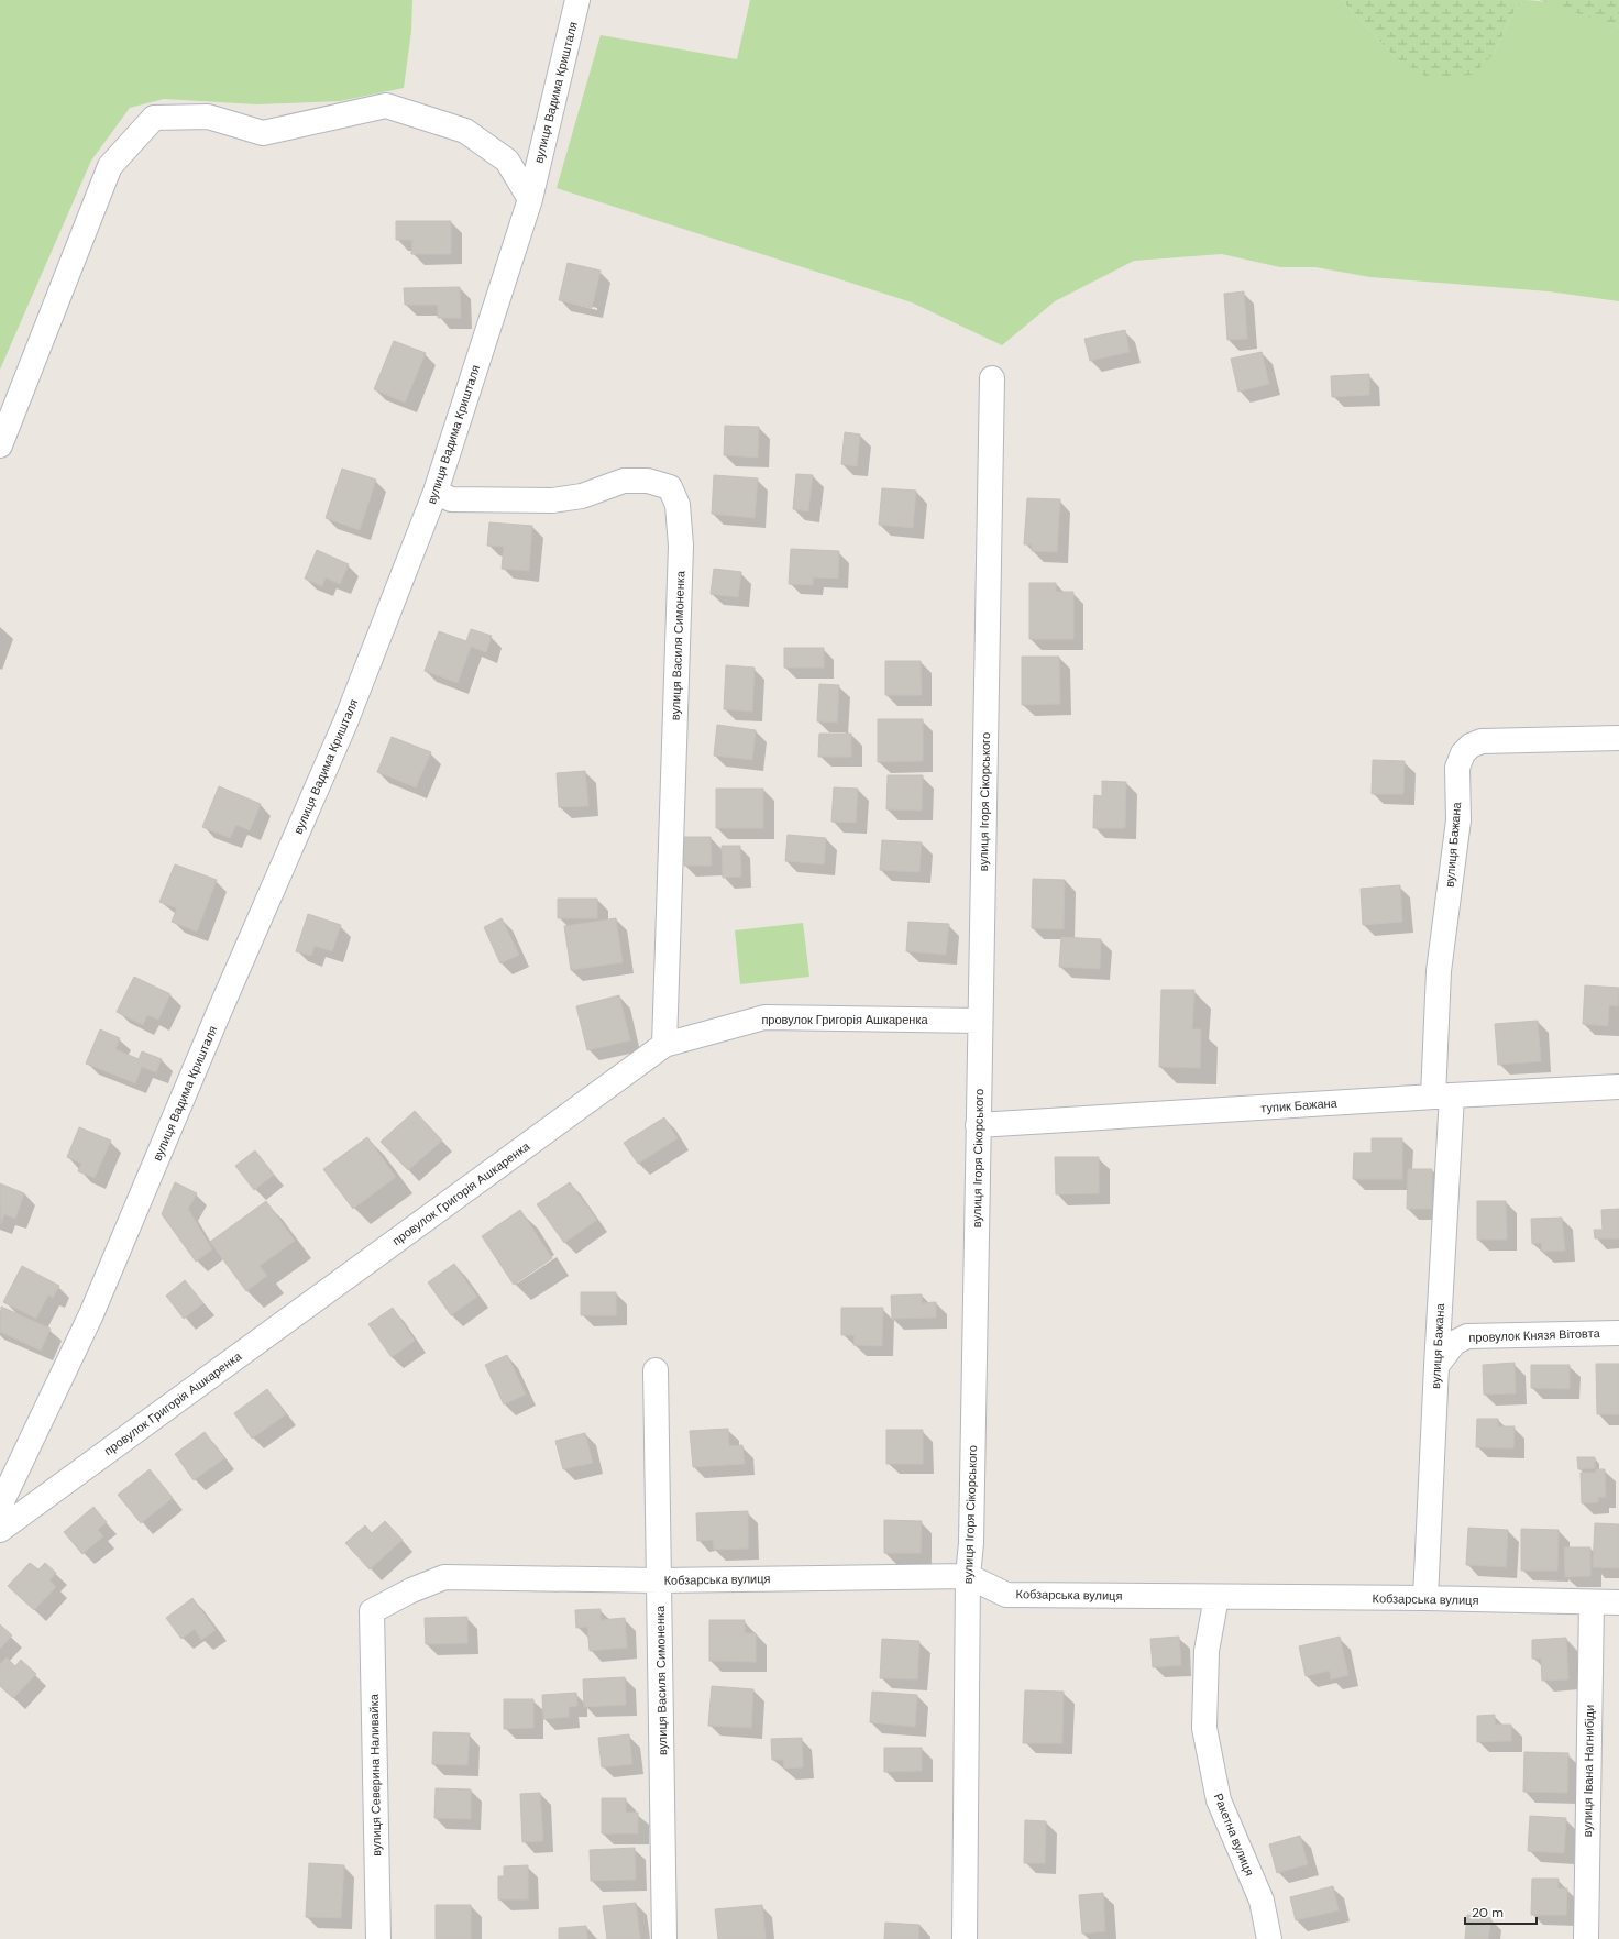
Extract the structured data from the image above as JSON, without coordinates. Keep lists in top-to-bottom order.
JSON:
{
  "streets": {
    "street": [
      "вулиця Вадима Кришталя",
      "вулиця Василя Симоненка",
      "вулиця Ігоря Сікорського",
      "вулиця Бажана",
      "провулок Григорія Ашкаренка",
      "тупик Бажана",
      "провулок Князя Вітовта",
      "Кобзарська вулиця",
      "вулиця Івана Нагнибіди",
      "вулиця Северина Наливайка",
      "Ракетна вулиця"
    ]
  },
  "crossings": [
    ["вулиця Вадима Кришталя", "вулиця Василя Симоненка"],
    ["вулиця Василя Симоненка", "провулок Григорія Ашкаренка"],
    ["вулиця Василя Симоненка", "Кобзарська вулиця"],
    ["вулиця Ігоря Сікорського", "провулок Григорія Ашкаренка"],
    ["вулиця Ігоря Сікорського", "тупик Бажана"],
    ["вулиця Ігоря Сікорського", "Кобзарська вулиця"],
    ["вулиця Бажана", "тупик Бажана"],
    ["вулиця Бажана", "провулок Князя Вітовта"],
    ["вулиця Бажана", "Кобзарська вулиця"],
    ["Кобзарська вулиця", "вулиця Івана Нагнибіди"],
    ["Кобзарська вулиця", "вулиця Северина Наливайка"],
    ["Кобзарська вулиця", "Ракетна вулиця"]
  ],
  "scale_bar": "20 m"
}
